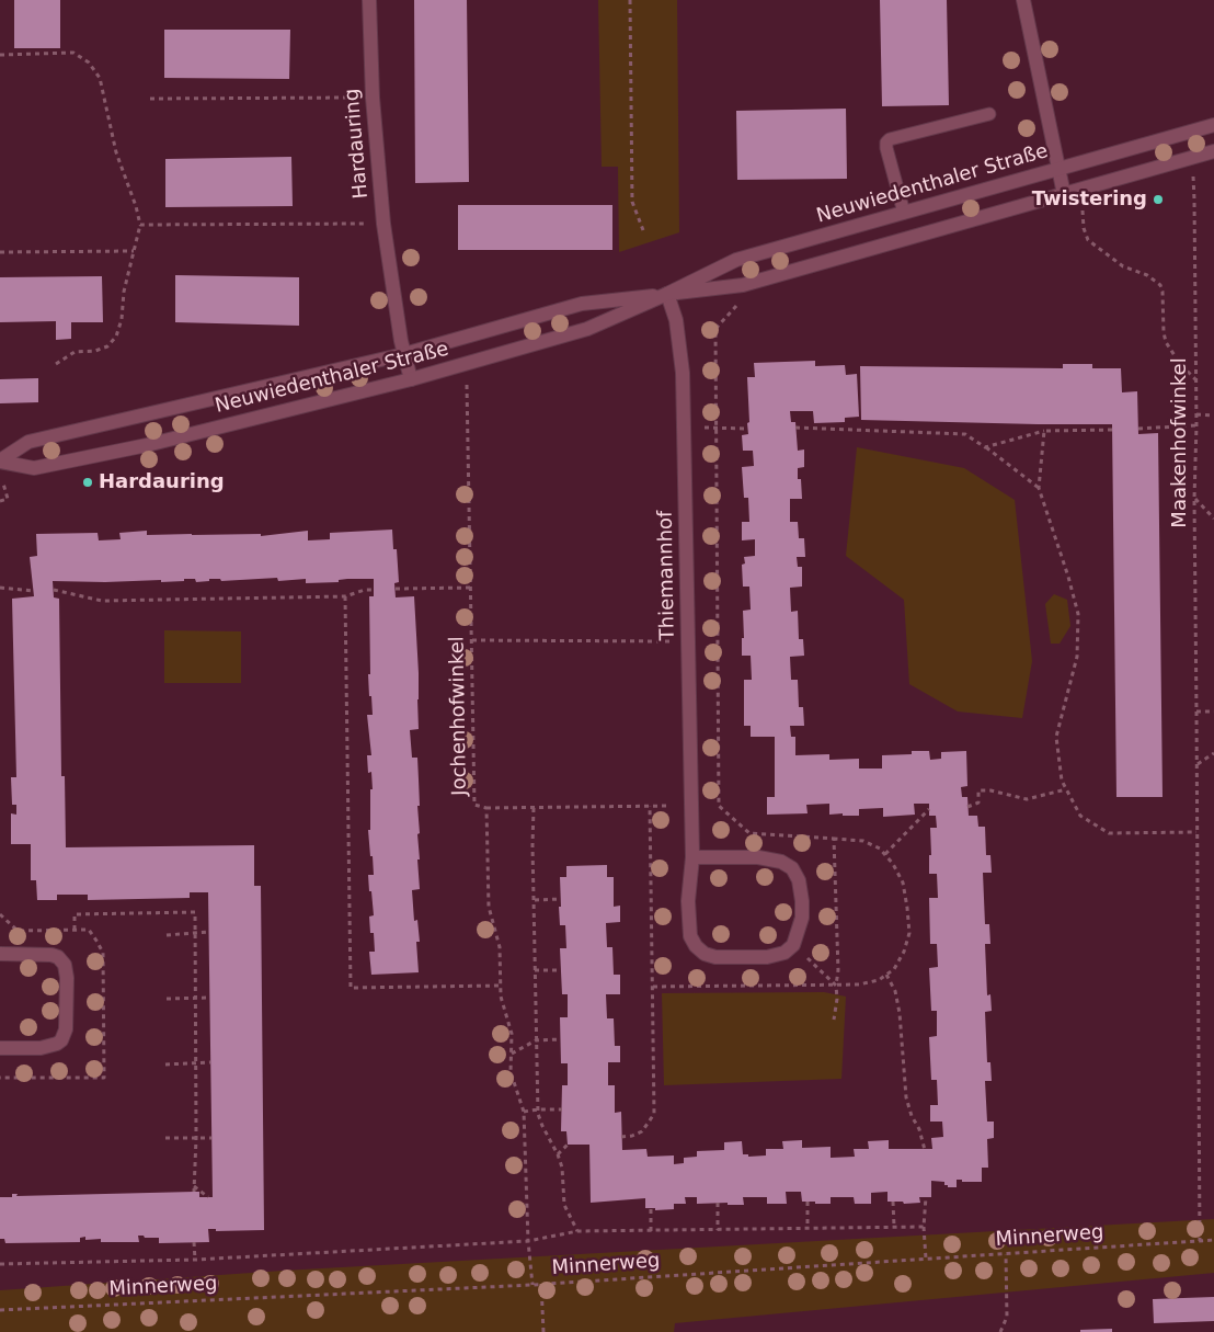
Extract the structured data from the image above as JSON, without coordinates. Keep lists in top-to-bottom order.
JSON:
{
  "streets": {
    "street": ["Hardauring", "Neuwiedenthaler Straße", "Thiemannhof"],
    "path": ["Maakenhofwinkel", "Jochenhofwinkel", "Minnerweg"]
  },
  "crossings": [
    ["Hardauring", "Neuwiedenthaler Straße"],
    ["Neuwiedenthaler Straße", "Maakenhofwinkel"],
    ["Neuwiedenthaler Straße", "Thiemannhof"],
    ["Neuwiedenthaler Straße", "Jochenhofwinkel"],
    ["Maakenhofwinkel", "Minnerweg"],
    ["Jochenhofwinkel", "Minnerweg"]
  ],
  "places": ["Twistering", "Hardauring"]
}
